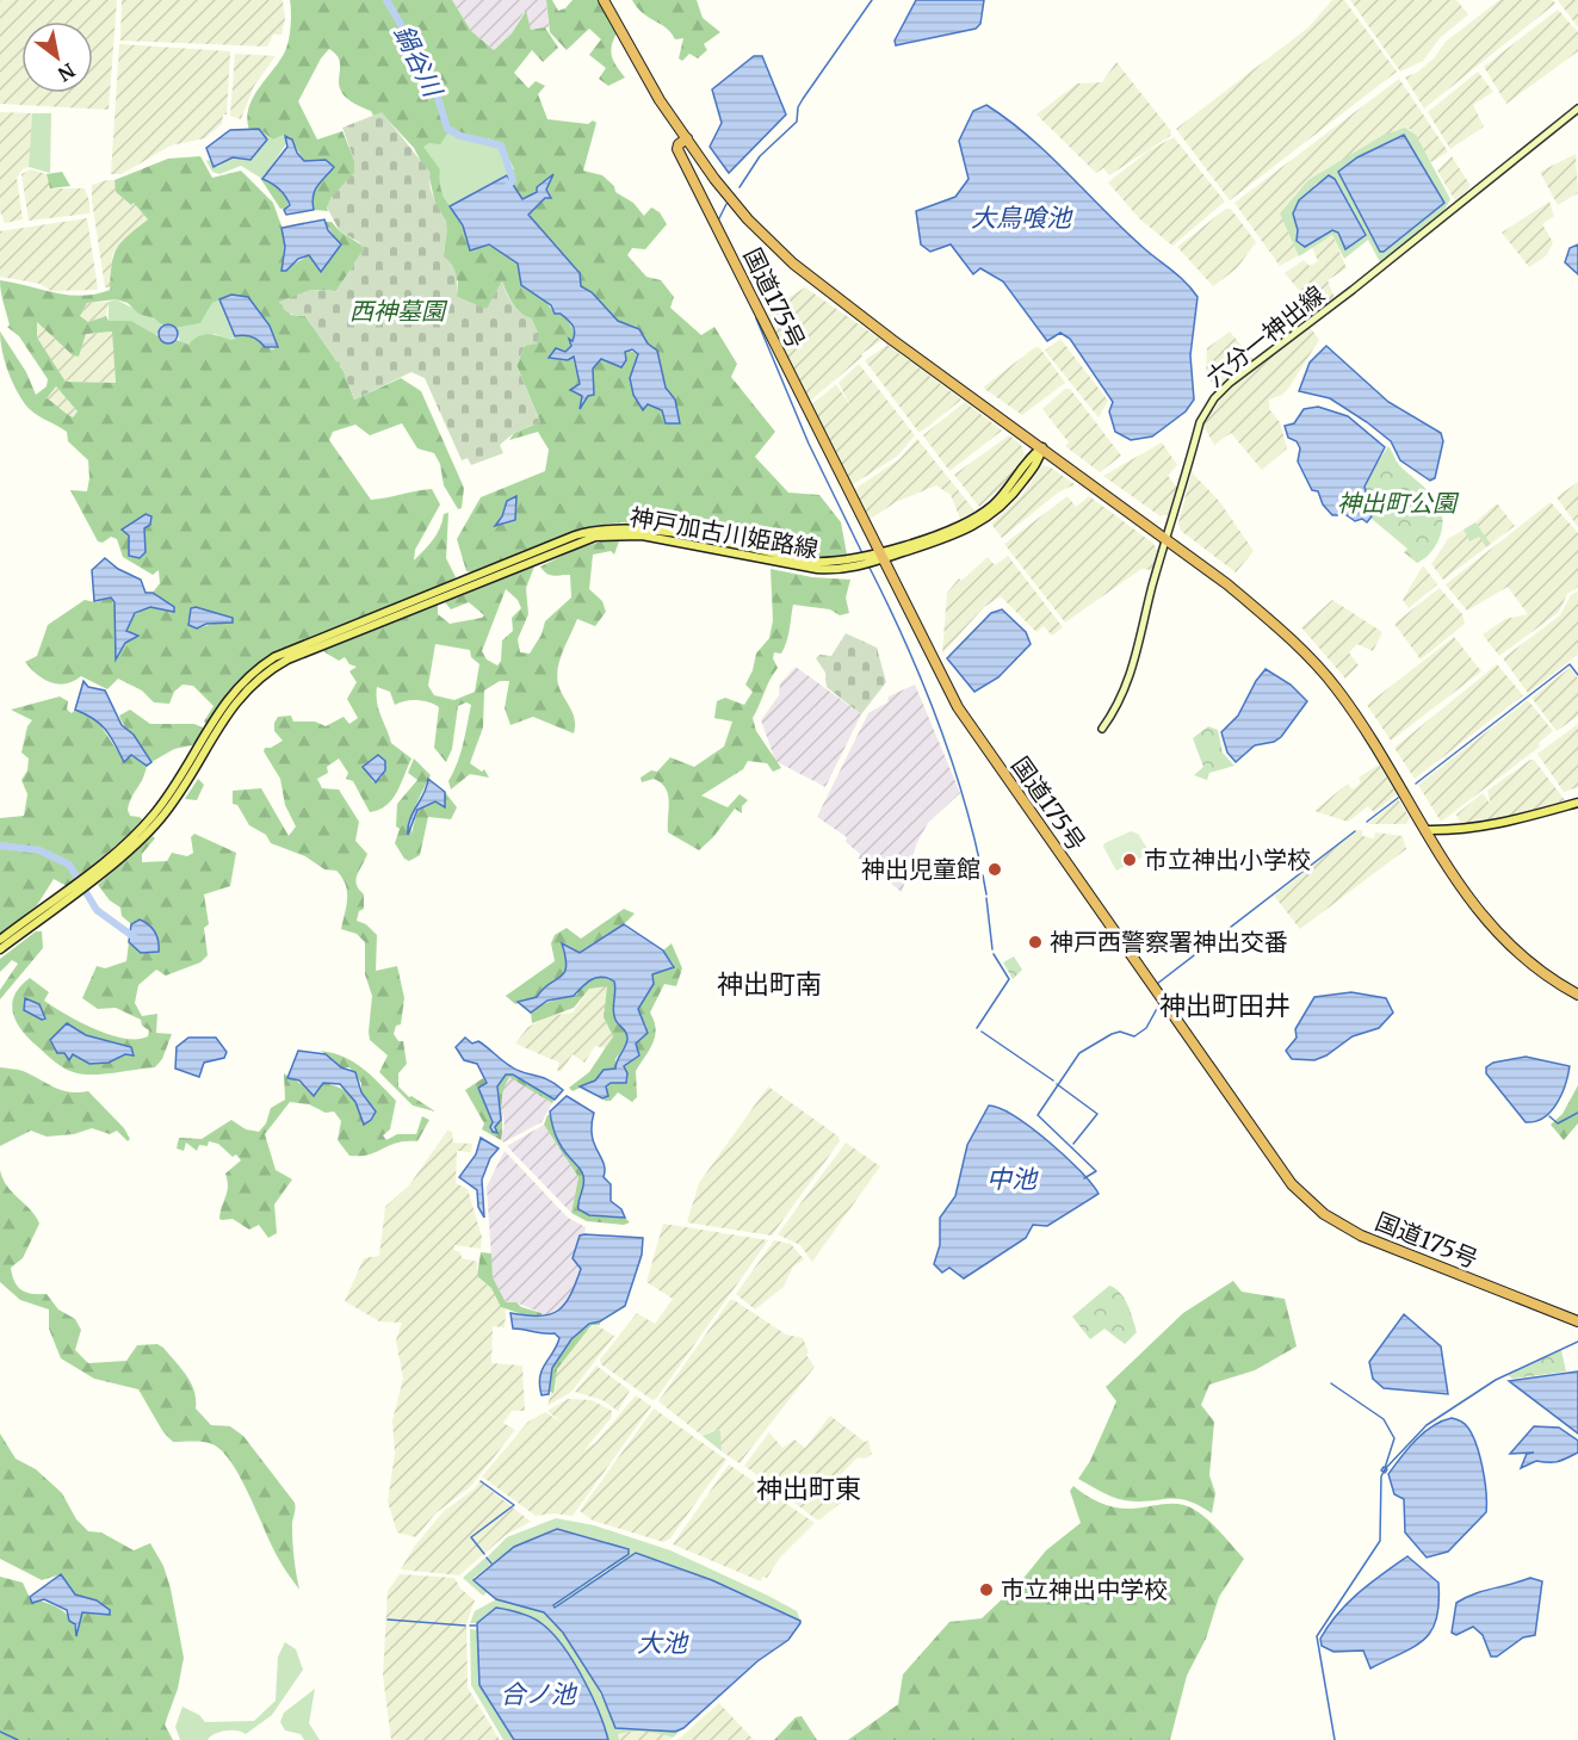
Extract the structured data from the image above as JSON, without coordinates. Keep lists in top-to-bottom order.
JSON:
{
  "streets": {
    "highway": ["国道175号"],
    "main road": ["六分一神出線", "神戸加古川姫路線"]
  },
  "crossings": [
    ["国道175号", "六分一神出線"],
    ["国道175号", "神戸加古川姫路線"]
  ],
  "districts": ["神出町南", "神出町田井", "神出町東"],
  "water": [
    "鍋谷川",
    "大鳥喰池",
    "中池",
    "大池",
    "合ノ池"
  ],
  "parks": ["西神墓園", "神出町公園"],
  "places": [
    "市立神出小学校",
    "神出児童館",
    "神戸西警察署神出交番",
    "市立神出中学校"
  ],
  "north": "bottom right"
}
